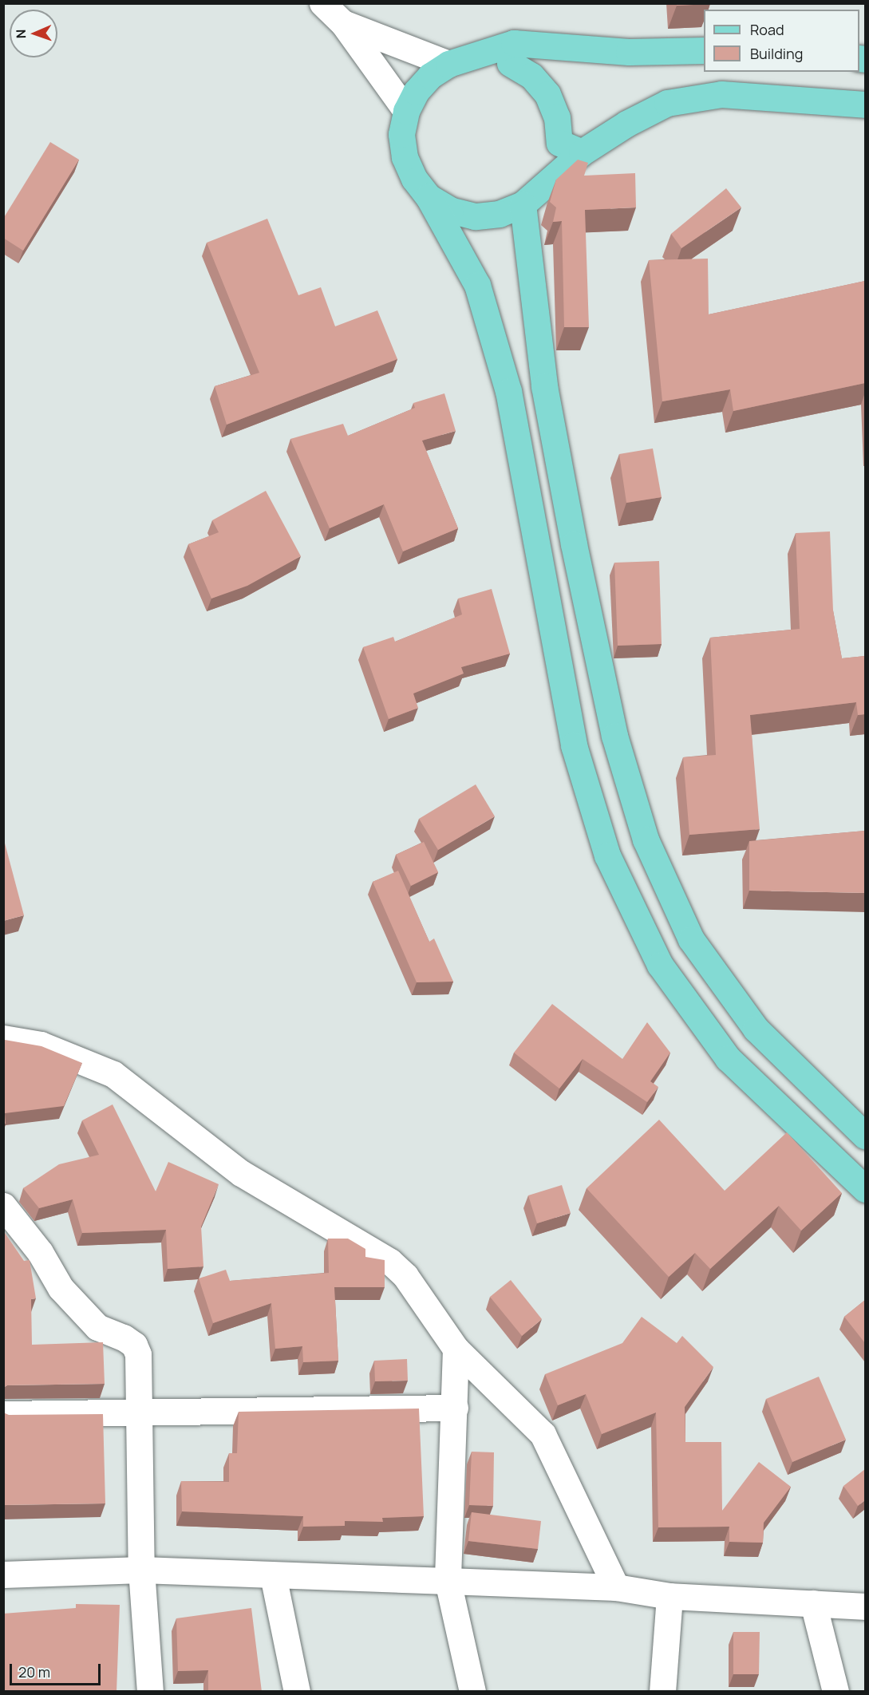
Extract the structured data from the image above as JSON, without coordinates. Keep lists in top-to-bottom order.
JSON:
{
  "legend": ["Road", "Building"],
  "scale_bar": "20 m",
  "north": "left"
}
